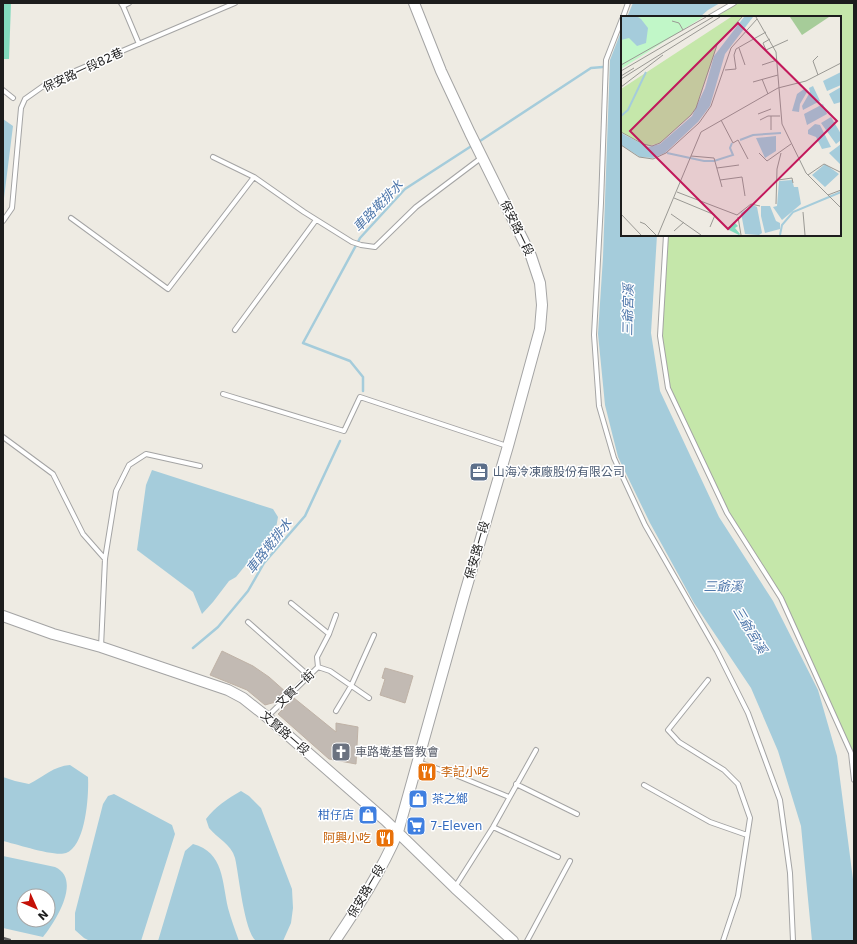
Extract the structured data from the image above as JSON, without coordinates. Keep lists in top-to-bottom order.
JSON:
{
  "streets": {
    "street": ["保安路一段", "文賢路一段"],
    "lane": ["保安路一段82巷", "文賢一街"]
  },
  "crossings": [
    ["保安路一段", "文賢路一段"],
    ["文賢一街", "文賢路一段"]
  ],
  "water": ["車路墘排水", "三爺宮溪", "三爺溪"],
  "places": {
    "office": ["山海冷凍廠股份有限公司"],
    "church": ["車路墘基督教會"],
    "restaurant": ["李記小吃", "阿興小吃"],
    "shop": ["茶之鄉", "柑仔店"],
    "supermarket": ["7-Eleven"]
  },
  "north": "bottom right"
}
